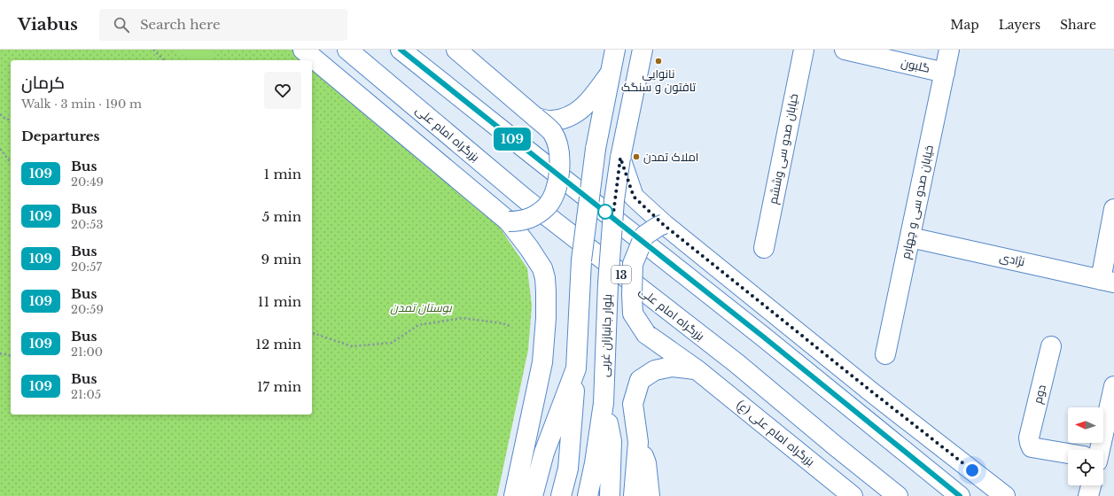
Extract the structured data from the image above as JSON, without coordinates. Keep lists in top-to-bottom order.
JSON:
{
  "streets": {
    "main road": [
      "گلبون",
      "بزرگراه امام علی",
      "خیابان صدو سی وششم",
      "خیابان صدو سی و چهارم",
      "نژادی",
      "13",
      "بلوار جانبازان غربی",
      "دوم",
      "بزرگراه امام علی (ع)"
    ]
  },
  "crossings": [
    ["گلبون", "خیابان صدو سی و چهارم"],
    ["خیابان صدو سی و چهارم", "نژادی"]
  ],
  "parks": ["بوستان تمدن"],
  "places": ["نانوایی تافتون و سنگک", "املاک تمدن"],
  "lines": ["bus line 109"],
  "north": "left",
  "page": {
    "header": "Viabus",
    "search": "Search here",
    "nav": ["Map", "Layers", "Share"],
    "on_map": "109",
    "heading": [
      ["کرمان", "Walk · 3 min · 190 m"],
      "Departures"
    ],
    "list": [
      {
        "mark": "109",
        "name": "Bus",
        "note": "20:49",
        "value": "1 min"
      },
      {
        "mark": "109",
        "name": "Bus",
        "note": "20:53",
        "value": "5 min"
      },
      {
        "mark": "109",
        "name": "Bus",
        "note": "20:57",
        "value": "9 min"
      },
      {
        "mark": "109",
        "name": "Bus",
        "note": "20:59",
        "value": "11 min"
      },
      {
        "mark": "109",
        "name": "Bus",
        "note": "21:00",
        "value": "12 min"
      },
      {
        "mark": "109",
        "name": "Bus",
        "note": "21:05",
        "value": "17 min"
      }
    ]
  }
}
